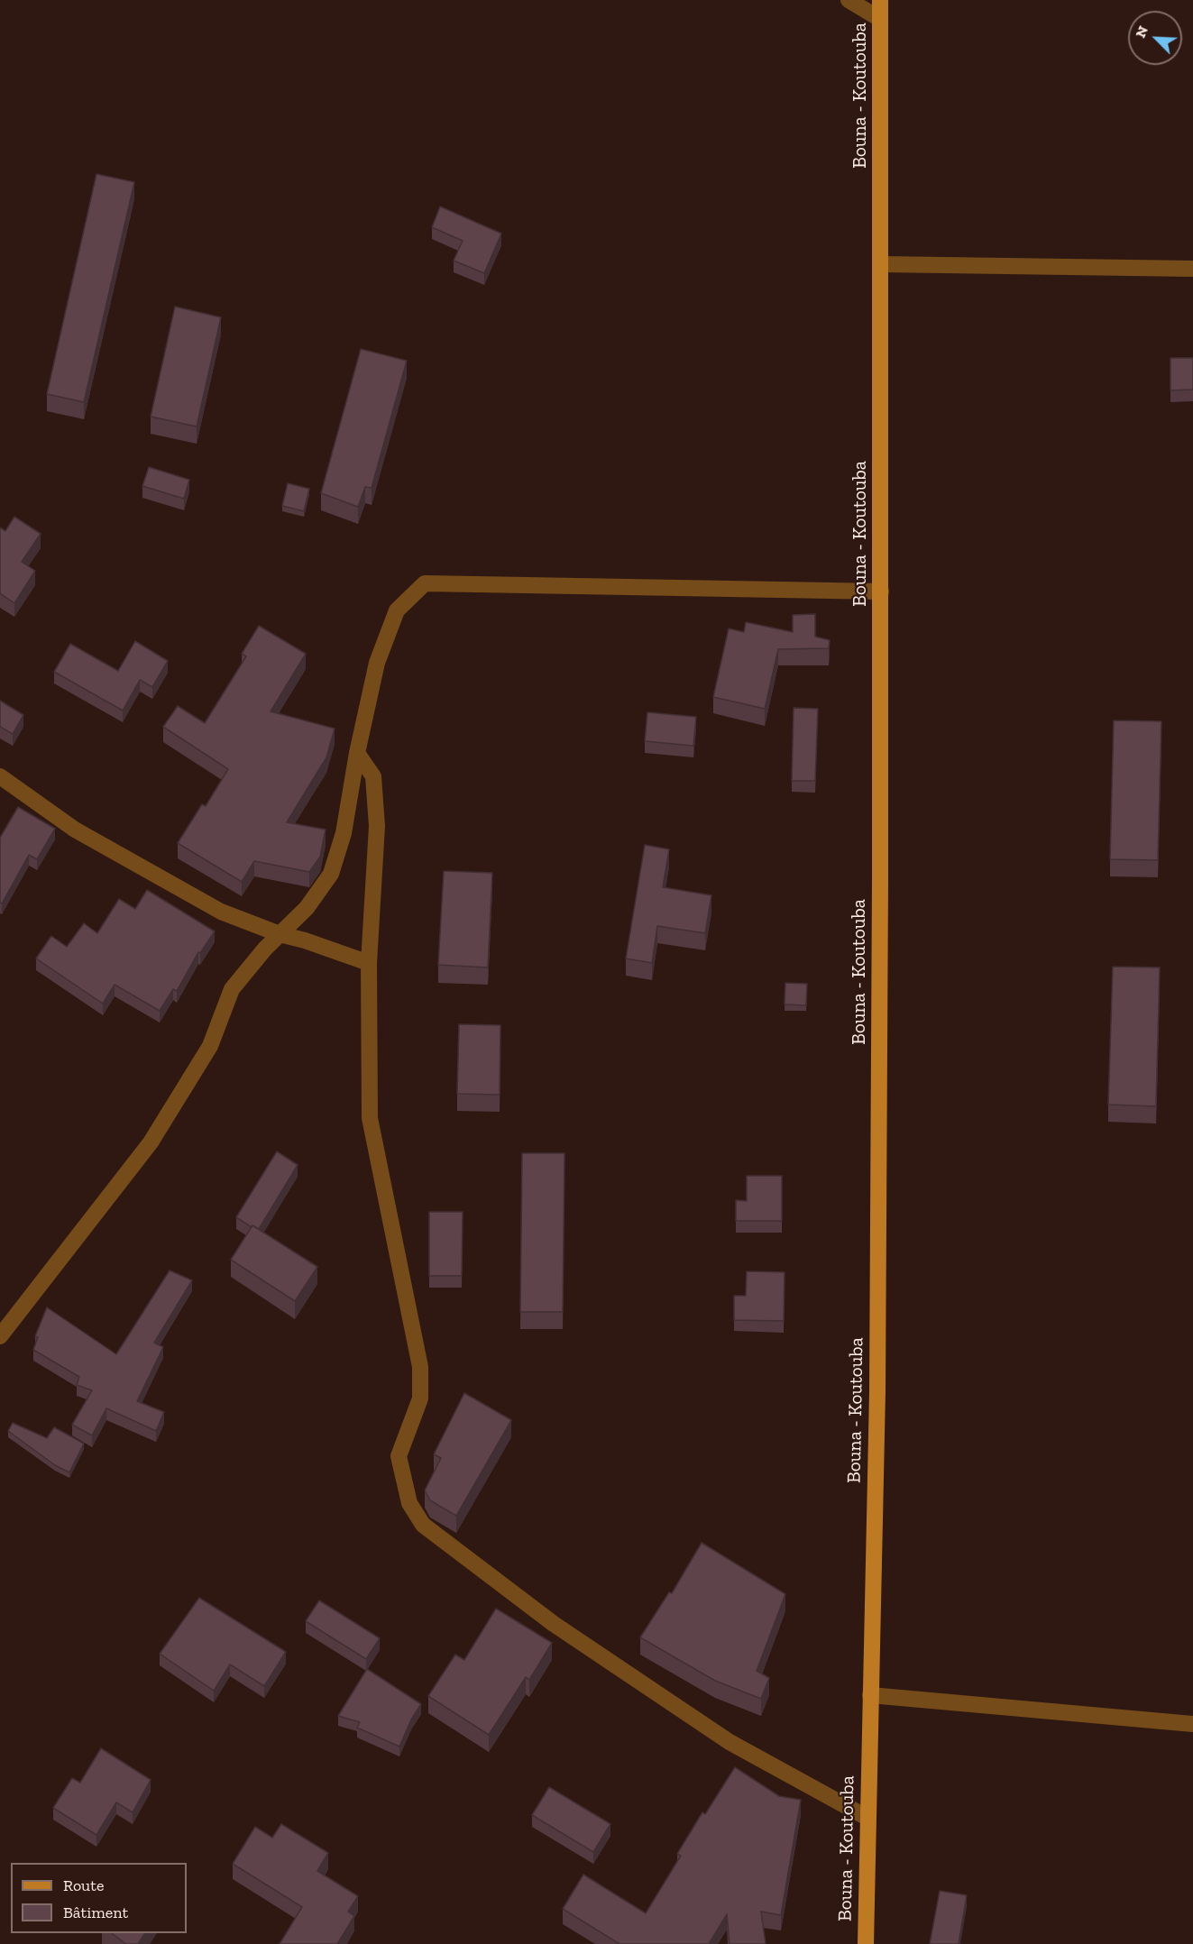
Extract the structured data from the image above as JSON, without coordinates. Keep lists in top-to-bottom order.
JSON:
{
  "streets": {
    "main road": ["Bouna - Koutouba"]
  },
  "legend": ["Route", "Bâtiment"],
  "north": "top left"
}
